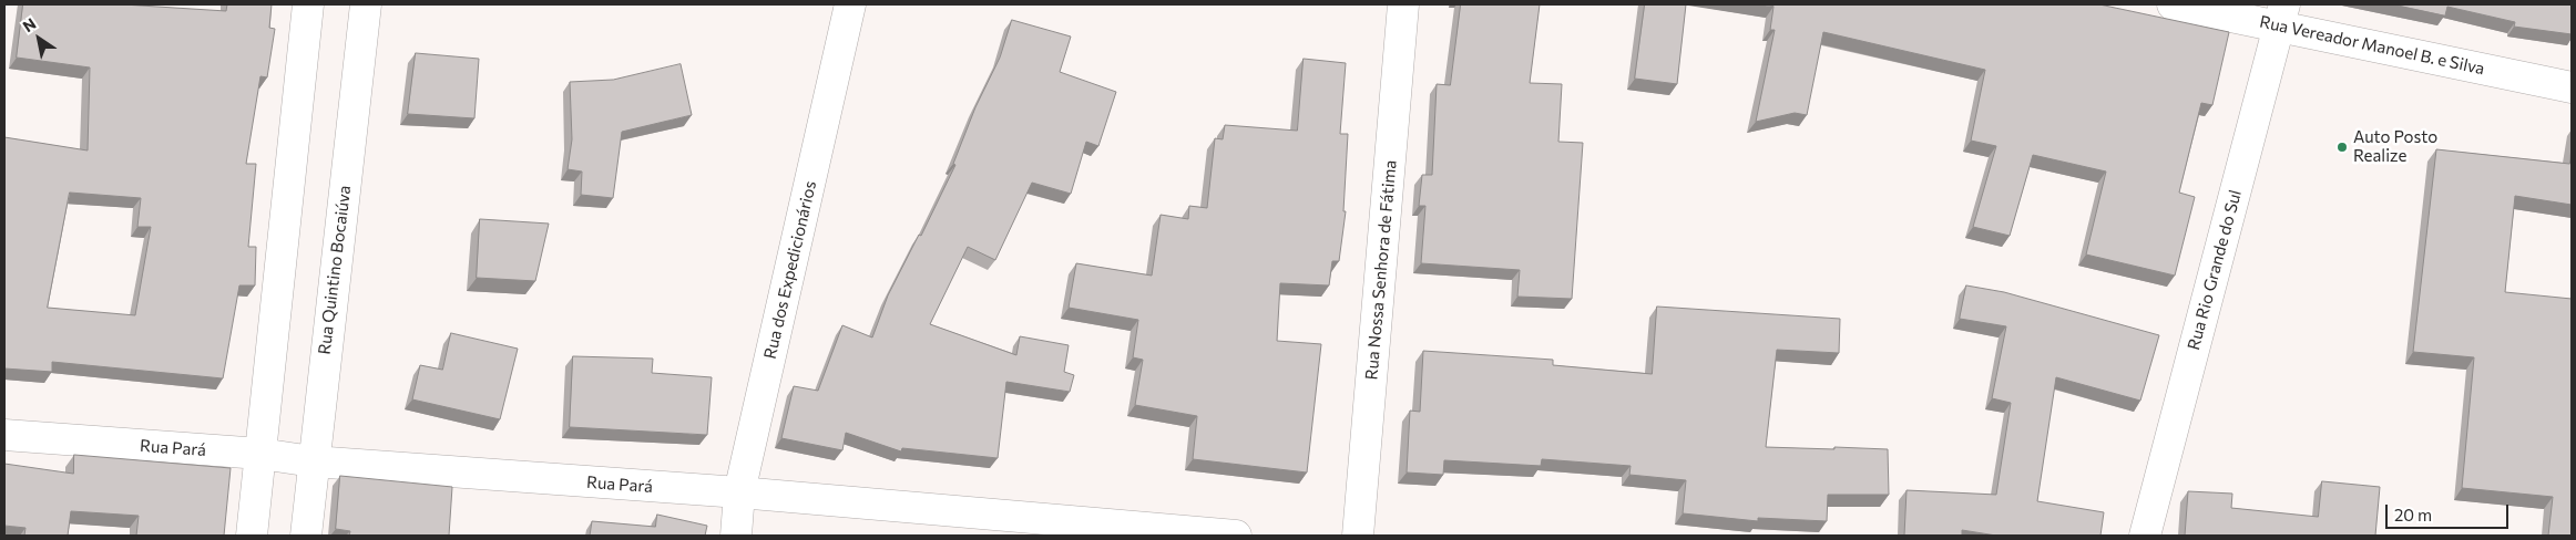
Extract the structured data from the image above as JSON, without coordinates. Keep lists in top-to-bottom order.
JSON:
{
  "streets": {
    "street": [
      "Rua Vereador Manoel B. e Silva",
      "Rua Quintino Bocaiúva",
      "Rua dos Expedicionários",
      "Rua Nossa Senhora de Fátima",
      "Rua Rio Grande do Sul",
      "Rua Pará"
    ]
  },
  "crossings": [
    ["Rua Vereador Manoel B. e Silva", "Rua Rio Grande do Sul"],
    ["Rua Quintino Bocaiúva", "Rua Pará"],
    ["Rua dos Expedicionários", "Rua Pará"]
  ],
  "places": ["Auto Posto Realize"],
  "scale_bar": "20 m",
  "north": "top left"
}
